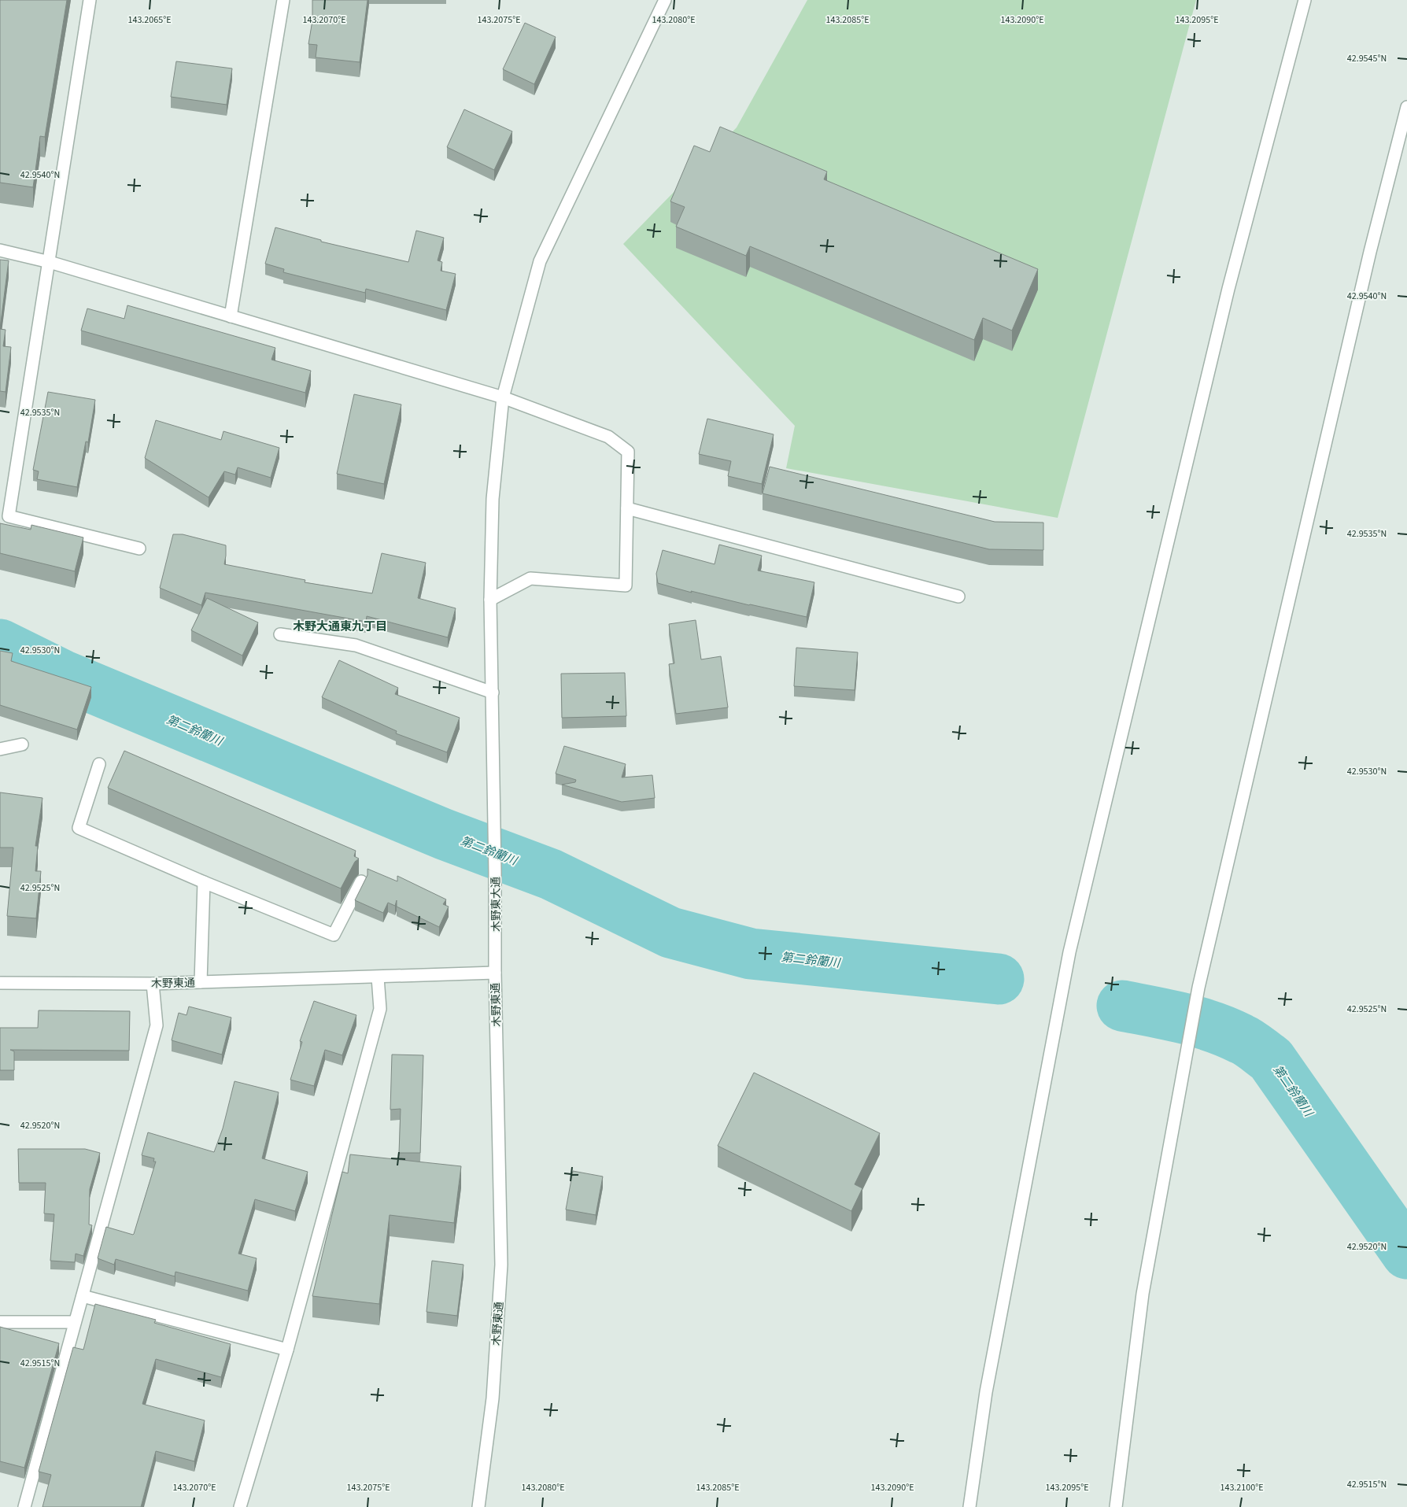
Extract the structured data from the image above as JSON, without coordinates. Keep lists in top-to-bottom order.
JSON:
{
  "streets": {
    "street": ["木野東大通", "木野東通"]
  },
  "crossings": [
    ["木野東大通", "木野東通"]
  ],
  "districts": ["木野大通東九丁目"],
  "water": ["第二鈴蘭川"],
  "coordinates": [
    "143.2065°E",
    "143.2070°E",
    "143.2075°E",
    "143.2080°E",
    "143.2085°E",
    "143.2090°E",
    "143.2095°E",
    "42.9545°N",
    "42.9540°N",
    "42.9535°N",
    "42.9530°N",
    "42.9525°N",
    "42.9520°N",
    "42.9515°N",
    "143.2100°E"
  ]
}
